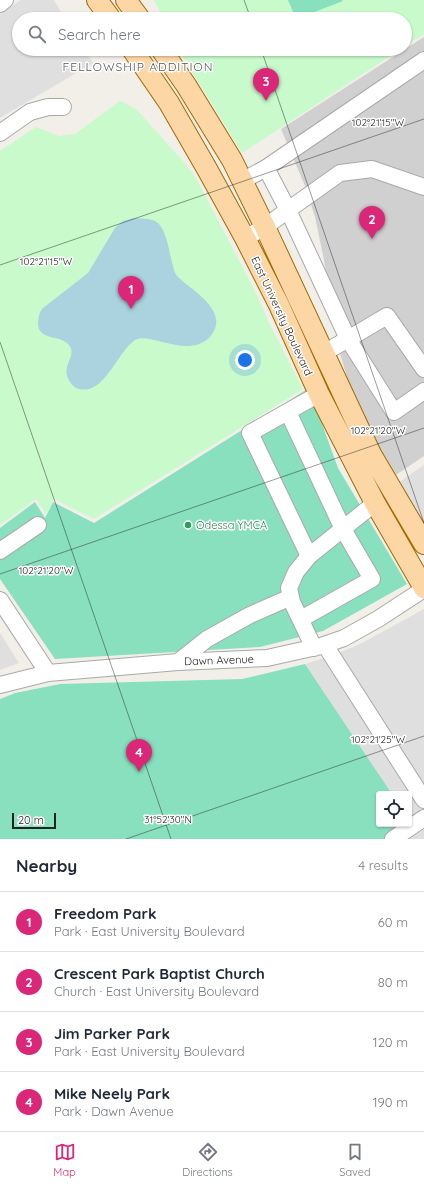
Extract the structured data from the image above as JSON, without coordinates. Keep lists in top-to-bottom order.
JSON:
{
  "streets": {
    "main road": ["East University Boulevard"],
    "street": ["Dawn Avenue"]
  },
  "crossings": [
    ["East University Boulevard", "Dawn Avenue"]
  ],
  "districts": ["FELLOWSHIP ADDITION"],
  "places": ["Odessa YMCA"],
  "scale_bar": "20 m",
  "page": {
    "search": "Search here",
    "pins": [
      "3",
      "2",
      "1",
      "4"
    ],
    "scale": "20 m",
    "heading": ["Nearby", "4 results"],
    "list": [
      {
        "mark": "1",
        "name": "Freedom Park",
        "note": "Park · East University Boulevard",
        "value": "60 m"
      },
      {
        "mark": "2",
        "name": "Crescent Park Baptist Church",
        "note": "Church · East University Boulevard",
        "value": "80 m"
      },
      {
        "mark": "3",
        "name": "Jim Parker Park",
        "note": "Park · East University Boulevard",
        "value": "120 m"
      },
      {
        "mark": "4",
        "name": "Mike Neely Park",
        "note": "Park · Dawn Avenue",
        "value": "190 m"
      }
    ],
    "nav": ["Map", "Directions", "Saved"]
  },
  "coordinates": [
    "102°21'15\"W",
    "102°21'20\"W",
    "102°21'25\"W",
    "31°52'30\"N"
  ]
}
